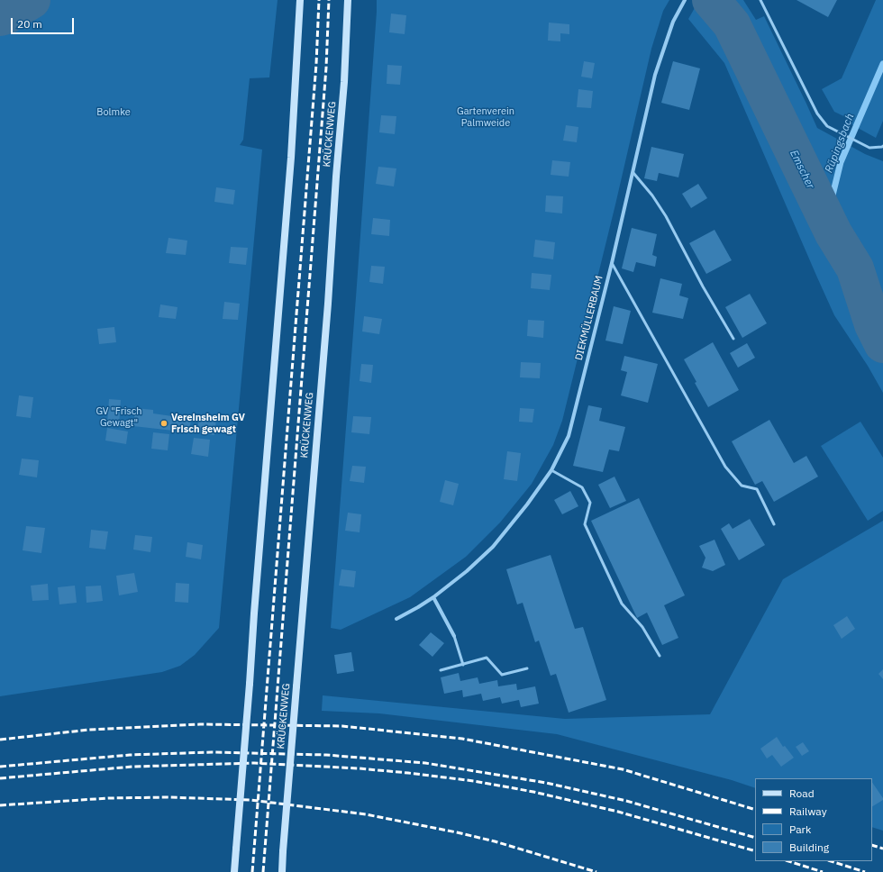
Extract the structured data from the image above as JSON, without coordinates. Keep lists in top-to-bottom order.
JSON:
{
  "streets": {
    "main road": ["KRÜCKENWEG"],
    "street": ["DIEKMÜLLERBAUM"]
  },
  "water": ["Rüpingsbach", "Emscher"],
  "parks": ["Gartenverein Palmweide", "Bolmke", "GV \"Frisch Gewagt\""],
  "places": ["Vereinsheim GV Frisch gewagt"],
  "legend": [
    "Road",
    "Railway",
    "Park",
    "Building"
  ],
  "scale_bar": "20 m"
}
